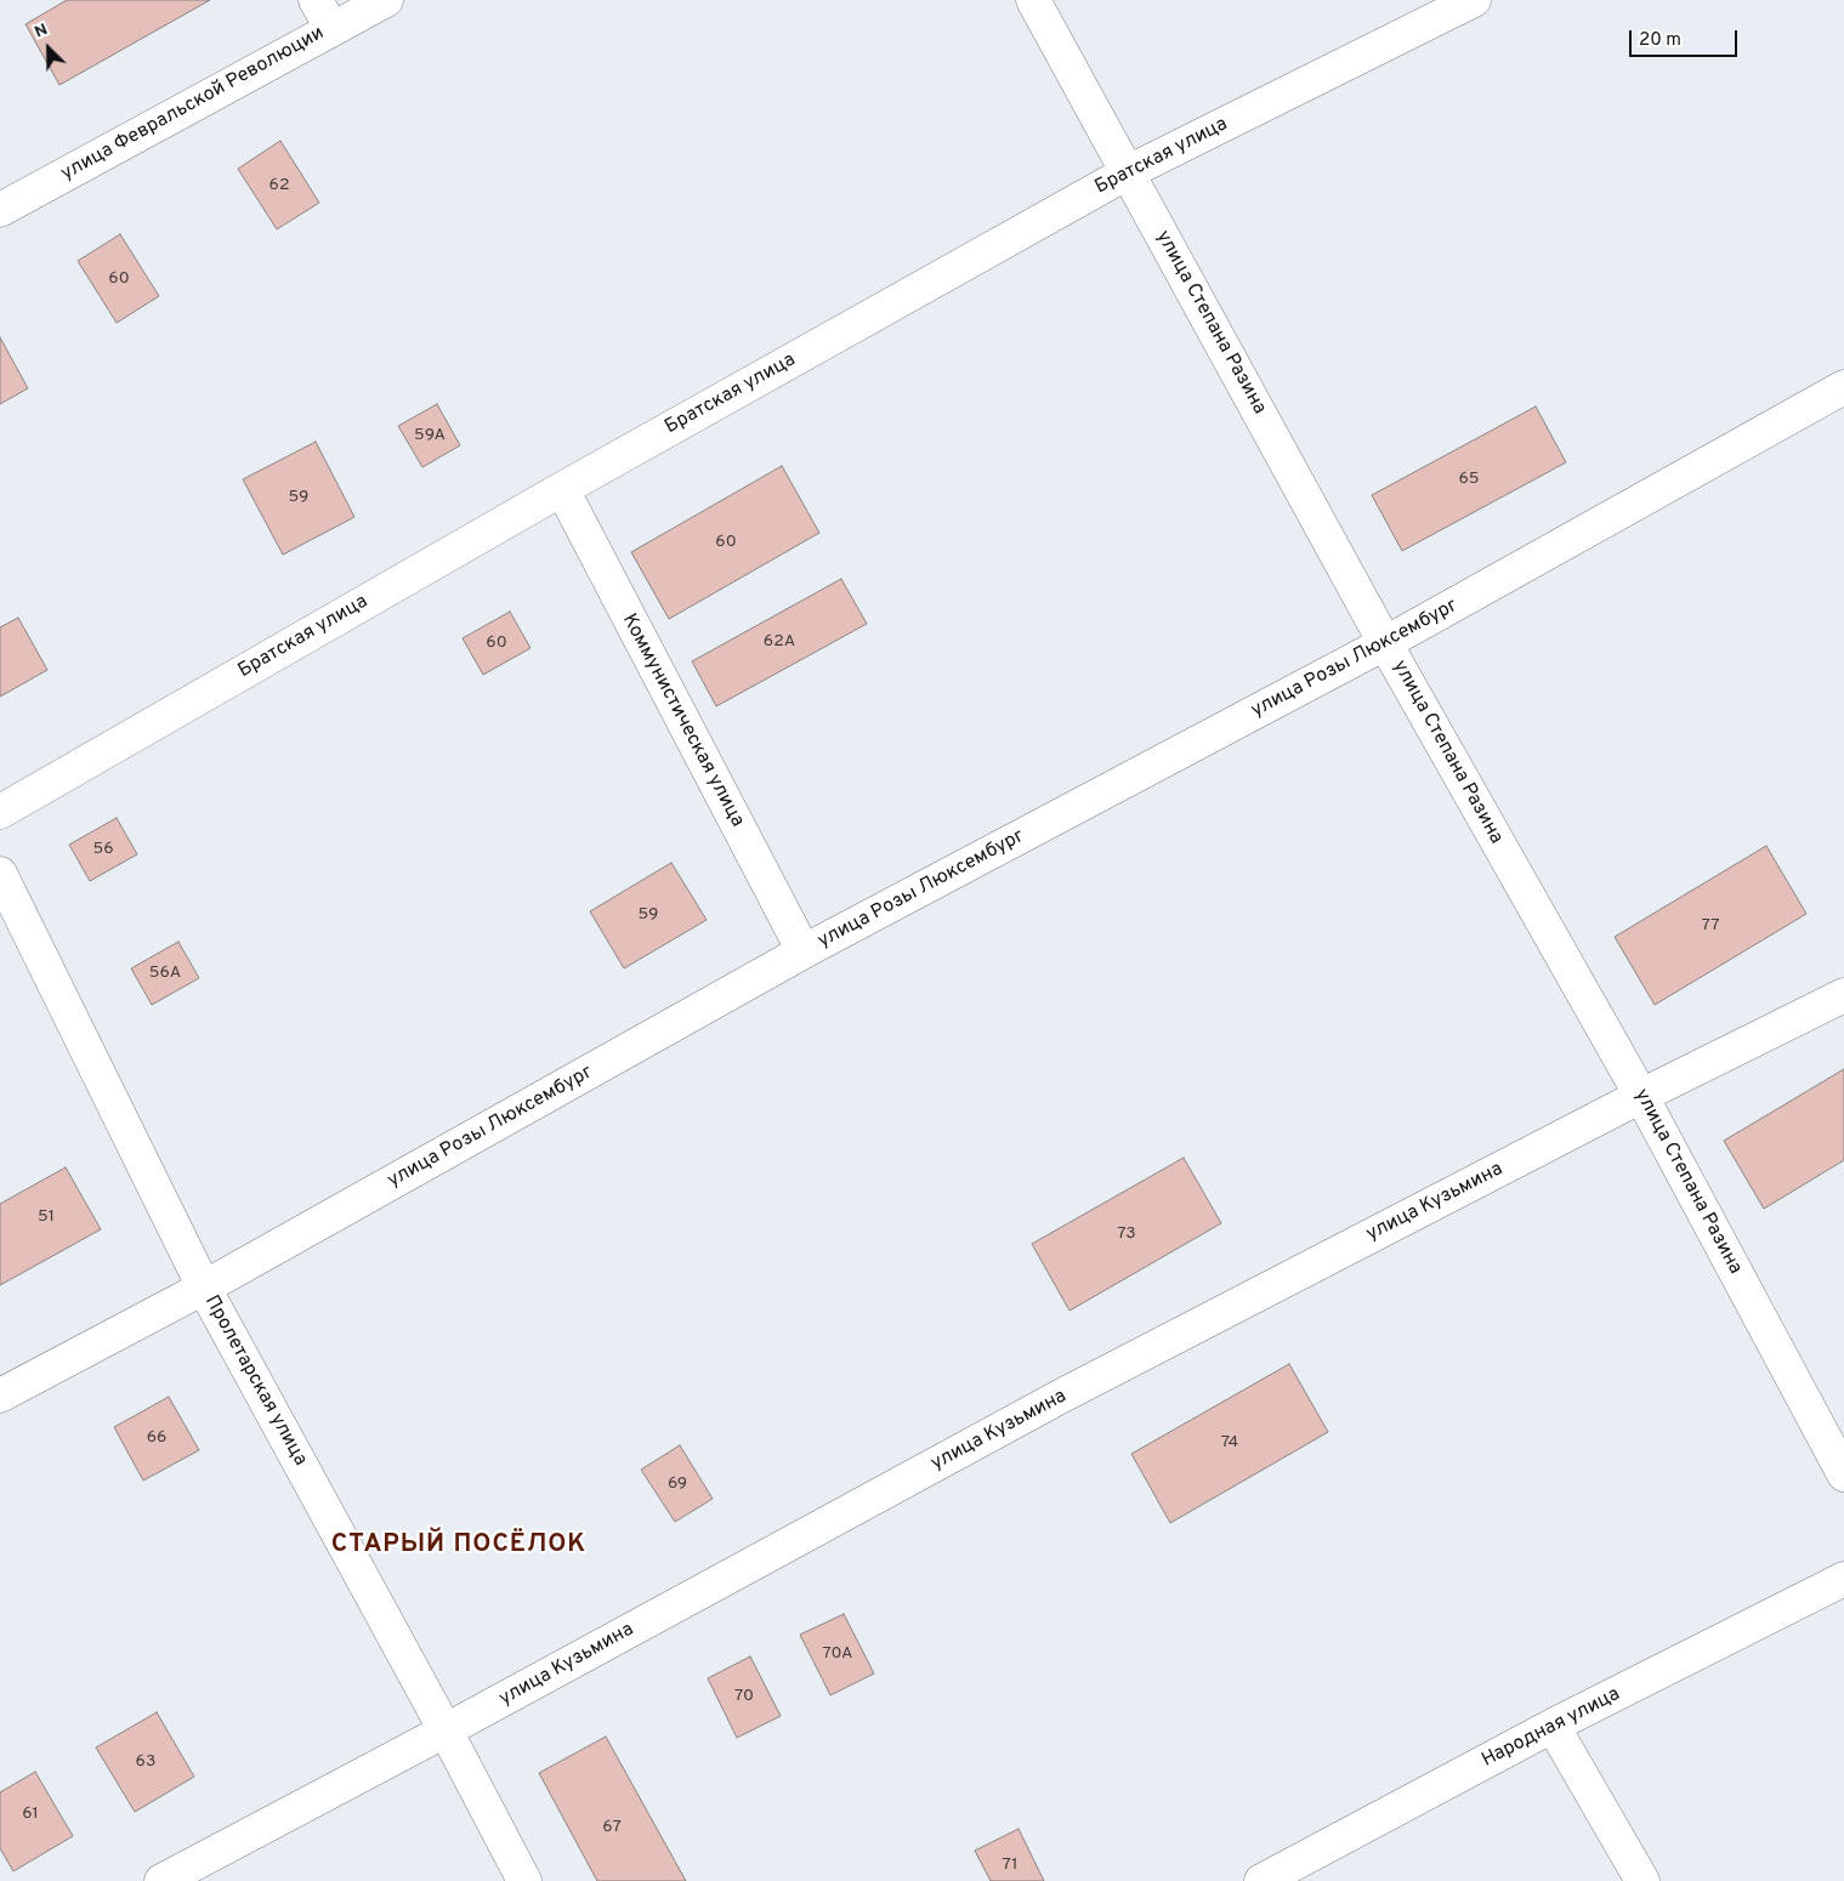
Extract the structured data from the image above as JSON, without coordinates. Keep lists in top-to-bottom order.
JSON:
{
  "streets": {
    "street": [
      "улица Февральской Революции",
      "Братская улица",
      "улица Степана Разина",
      "улица Розы Люксембург",
      "Коммунистическая улица",
      "улица Кузьмина",
      "Пролетарская улица",
      "Народная улица"
    ]
  },
  "crossings": [
    ["Братская улица", "улица Степана Разина"],
    ["Братская улица", "Коммунистическая улица"],
    ["улица Степана Разина", "улица Розы Люксембург"],
    ["улица Степана Разина", "улица Кузьмина"],
    ["улица Розы Люксембург", "Коммунистическая улица"],
    ["улица Розы Люксембург", "Пролетарская улица"],
    ["улица Кузьмина", "Пролетарская улица"]
  ],
  "districts": ["СТАРЫЙ ПОСЁЛОК"],
  "house_numbers": [
    "62",
    "60",
    "59А",
    "65",
    "59",
    "60",
    "62А",
    "60",
    "56",
    "59",
    "77",
    "56А",
    "51",
    "73",
    "66",
    "74",
    "69",
    "70А",
    "70",
    "63",
    "61",
    "67",
    "71"
  ],
  "scale_bar": "20 m",
  "north": "top left"
}
